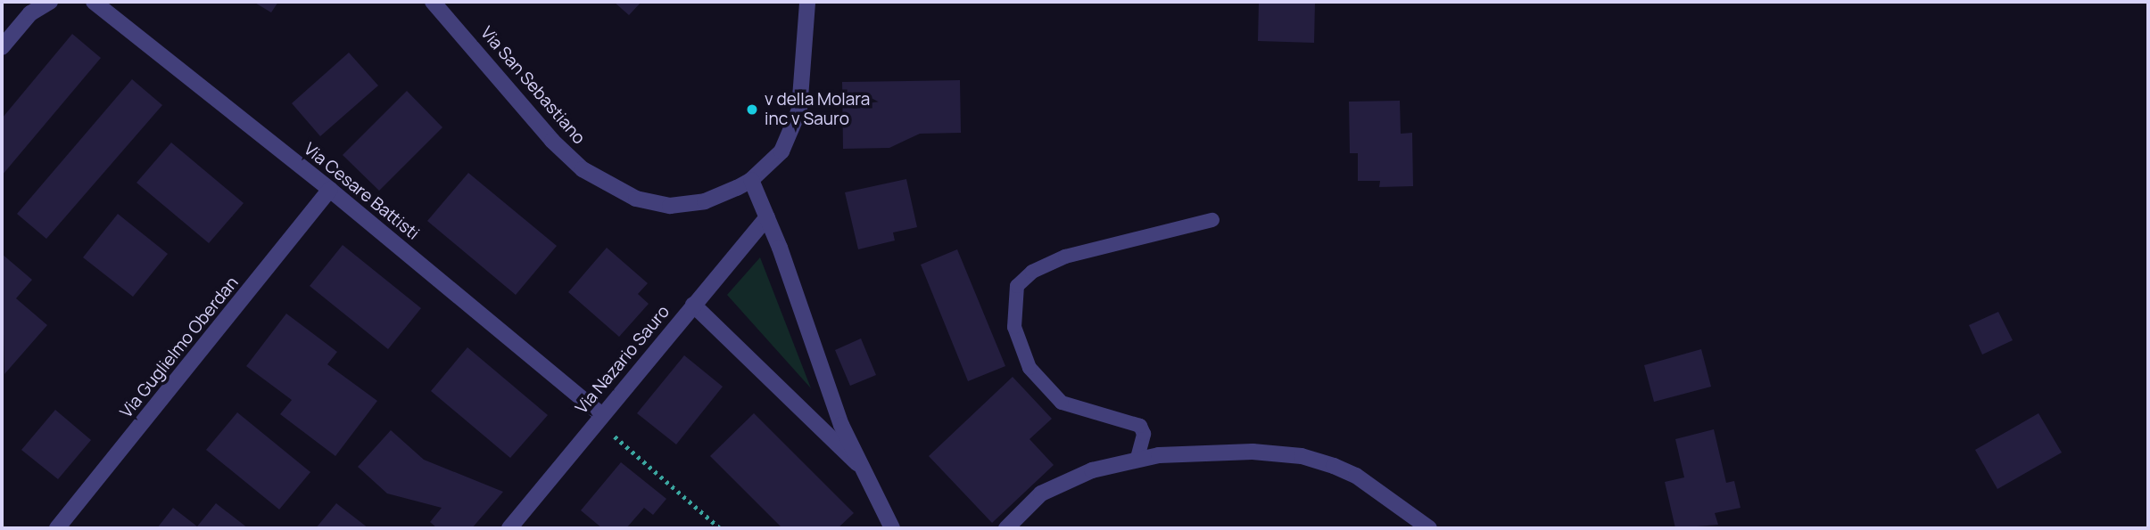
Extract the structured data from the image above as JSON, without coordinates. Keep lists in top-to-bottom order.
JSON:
{
  "streets": {
    "street": [
      "Via San Sebastiano",
      "Via Cesare Battisti",
      "Via Guglielmo Oberdan",
      "Via Nazario Sauro"
    ]
  },
  "crossings": [
    ["Via Cesare Battisti", "Via Guglielmo Oberdan"],
    ["Via Cesare Battisti", "Via Nazario Sauro"]
  ],
  "places": ["v della Molara inc v Sauro"]
}
